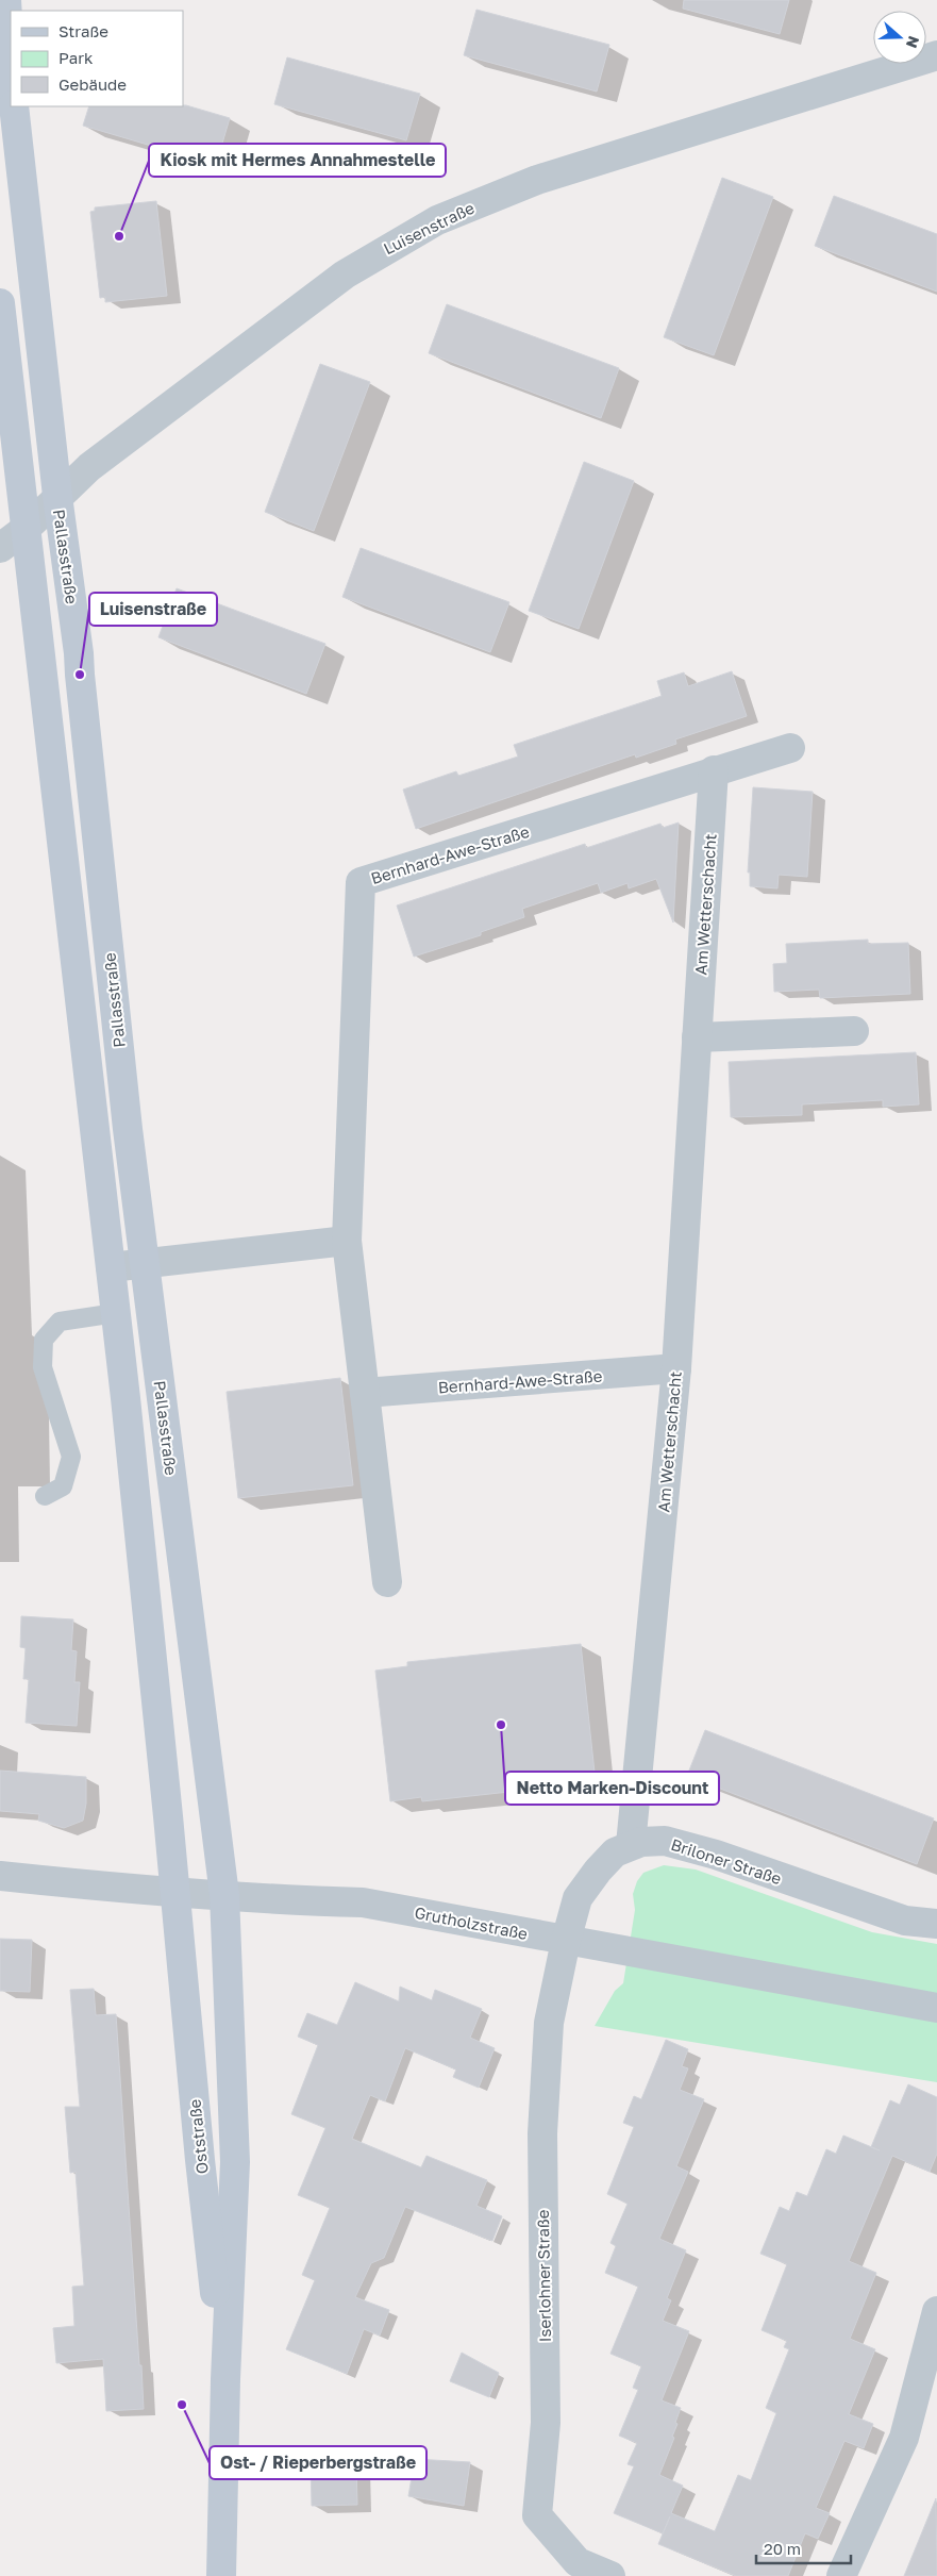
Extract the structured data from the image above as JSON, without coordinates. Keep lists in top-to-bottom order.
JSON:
{
  "streets": {
    "main road": ["Pallasstraße", "Oststraße"],
    "street": [
      "Luisenstraße",
      "Bernhard-Awe-Straße",
      "Am Wetterschacht",
      "Briloner Straße",
      "Grutholzstraße",
      "Iserlohner Straße"
    ]
  },
  "crossings": [
    ["Luisenstraße", "Pallasstraße"],
    ["Pallasstraße", "Grutholzstraße"],
    ["Pallasstraße", "Oststraße"],
    ["Bernhard-Awe-Straße", "Am Wetterschacht"],
    ["Am Wetterschacht", "Briloner Straße"],
    ["Briloner Straße", "Grutholzstraße"],
    ["Briloner Straße", "Iserlohner Straße"],
    ["Grutholzstraße", "Oststraße"],
    ["Grutholzstraße", "Iserlohner Straße"]
  ],
  "places": [
    "Kiosk mit Hermes Annahmestelle",
    "Luisenstraße",
    "Netto Marken-Discount",
    "Ost- / Rieperbergstraße"
  ],
  "legend": ["Straße", "Park", "Gebäude"],
  "scale_bar": "20 m",
  "north": "right"
}
